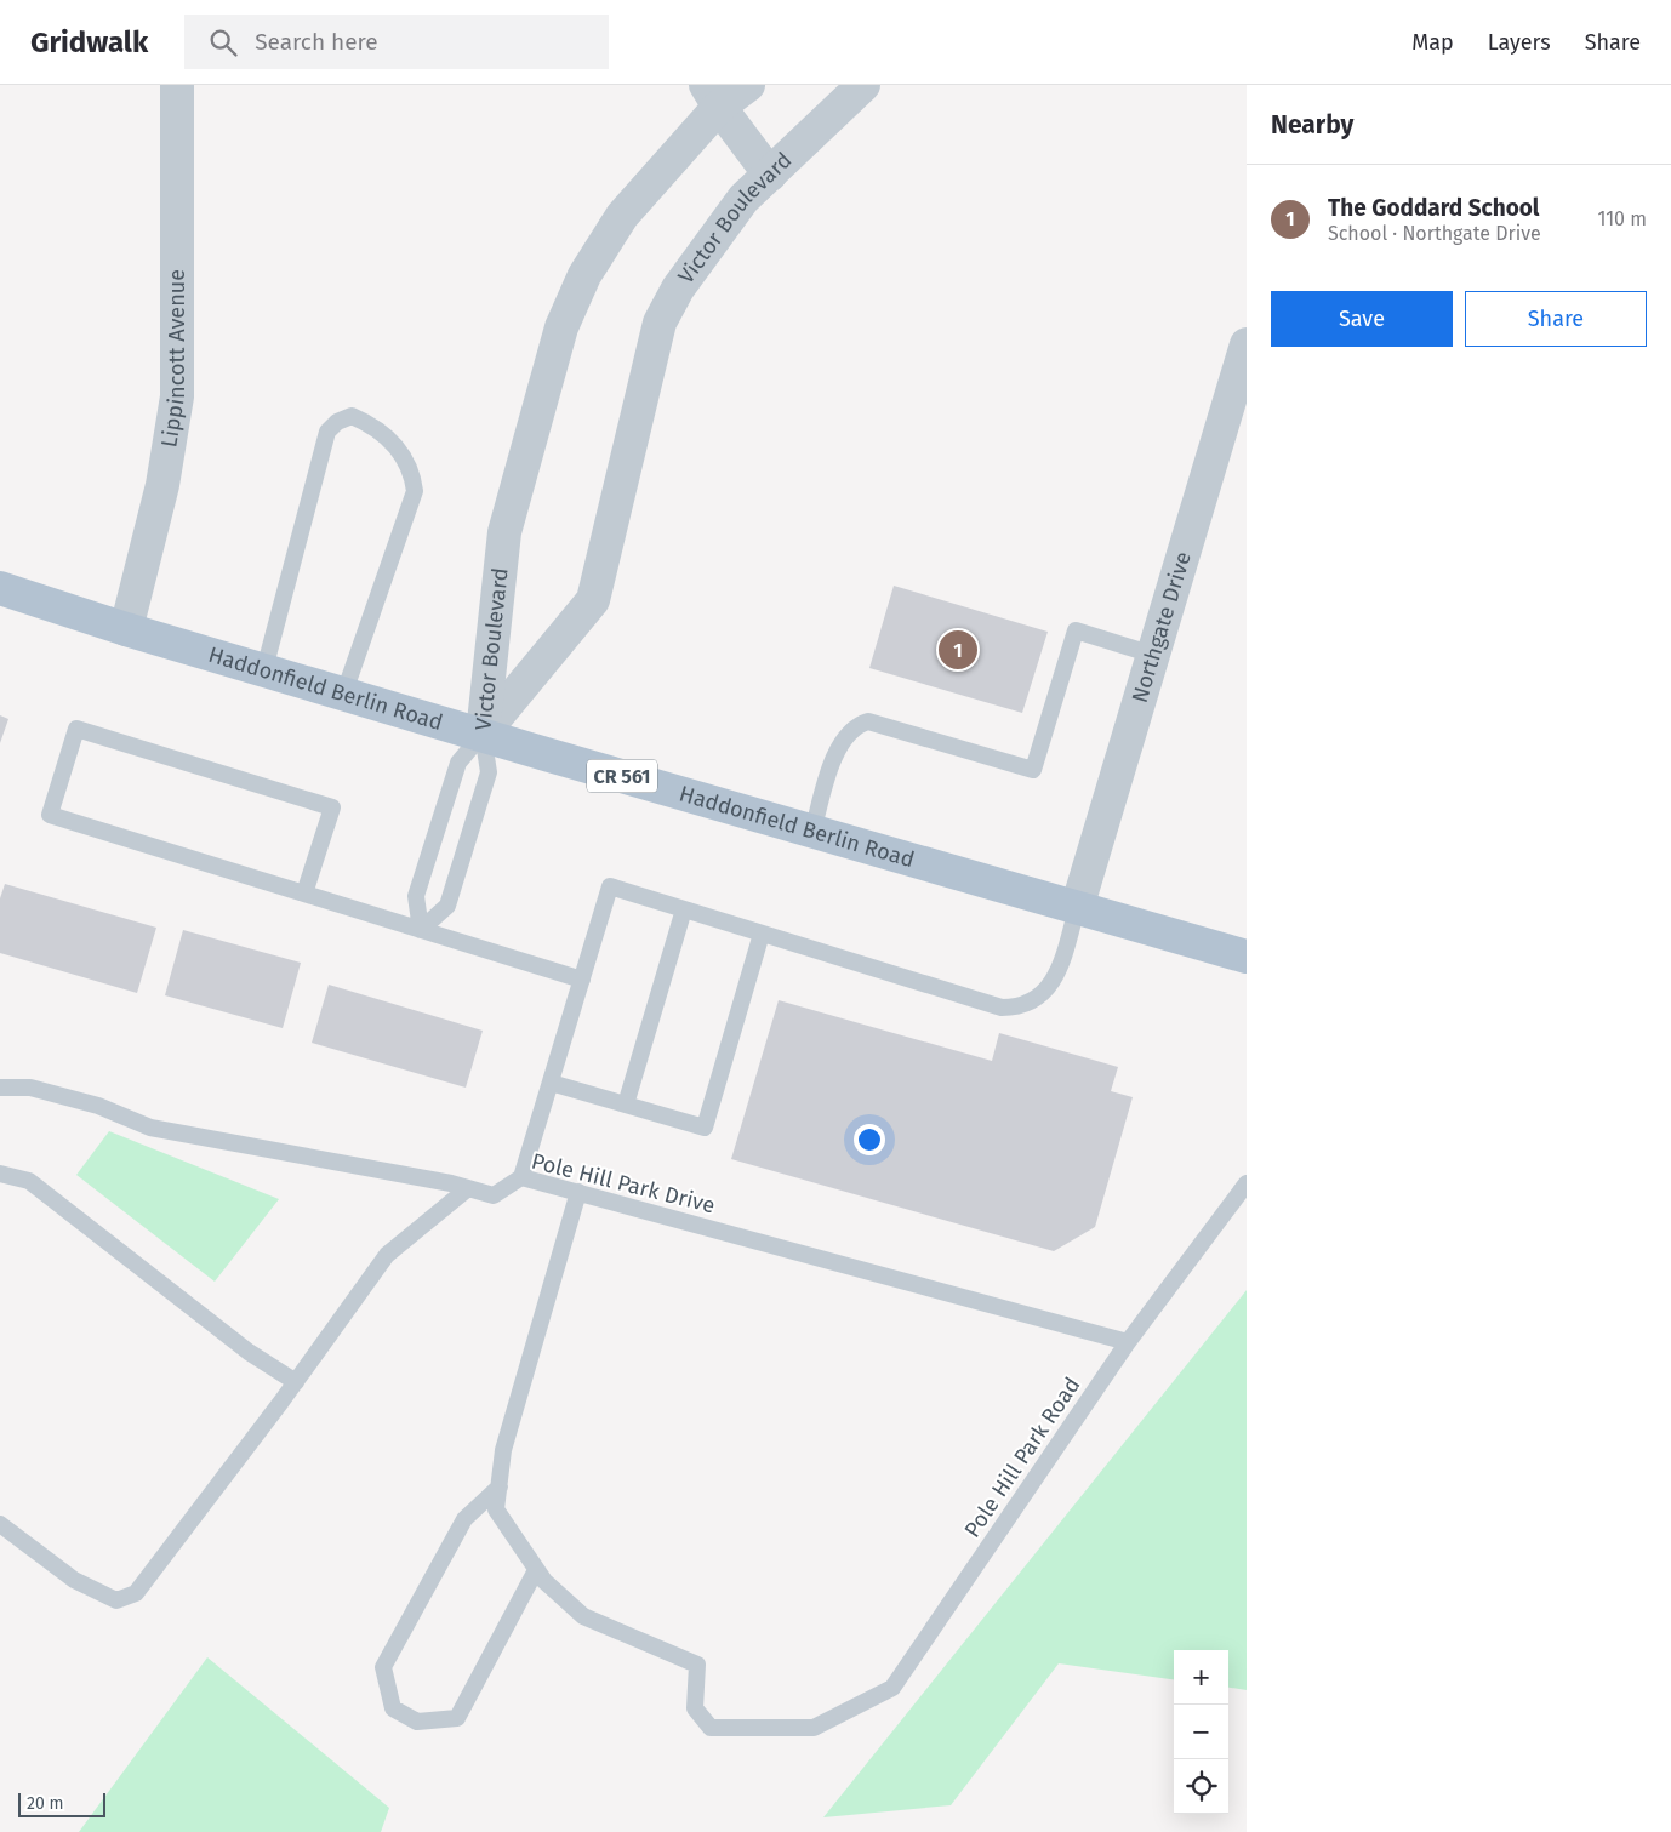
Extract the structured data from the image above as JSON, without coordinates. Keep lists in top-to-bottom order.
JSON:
{
  "streets": {
    "main road": ["Haddonfield Berlin Road", "CR 561"],
    "street": ["Victor Boulevard", "Lippincott Avenue", "Northgate Drive"],
    "lane": ["Pole Hill Park Drive", "Pole Hill Park Road"]
  },
  "crossings": [
    ["Victor Boulevard", "Haddonfield Berlin Road"],
    ["Lippincott Avenue", "Haddonfield Berlin Road"],
    ["Northgate Drive", "Haddonfield Berlin Road"],
    ["Pole Hill Park Drive", "Pole Hill Park Road"]
  ],
  "scale_bar": "20 m",
  "page": {
    "header": "Gridwalk",
    "search": "Search here",
    "nav": ["Map", "Layers", "Share"],
    "heading": "Nearby",
    "list": [
      {
        "mark": "1",
        "name": "The Goddard School",
        "note": "School · Northgate Drive",
        "value": "110 m"
      }
    ],
    "buttons": ["Save", "Share"],
    "pins": "1",
    "map_buttons": ["+", "−"],
    "scale": "20 m"
  }
}
